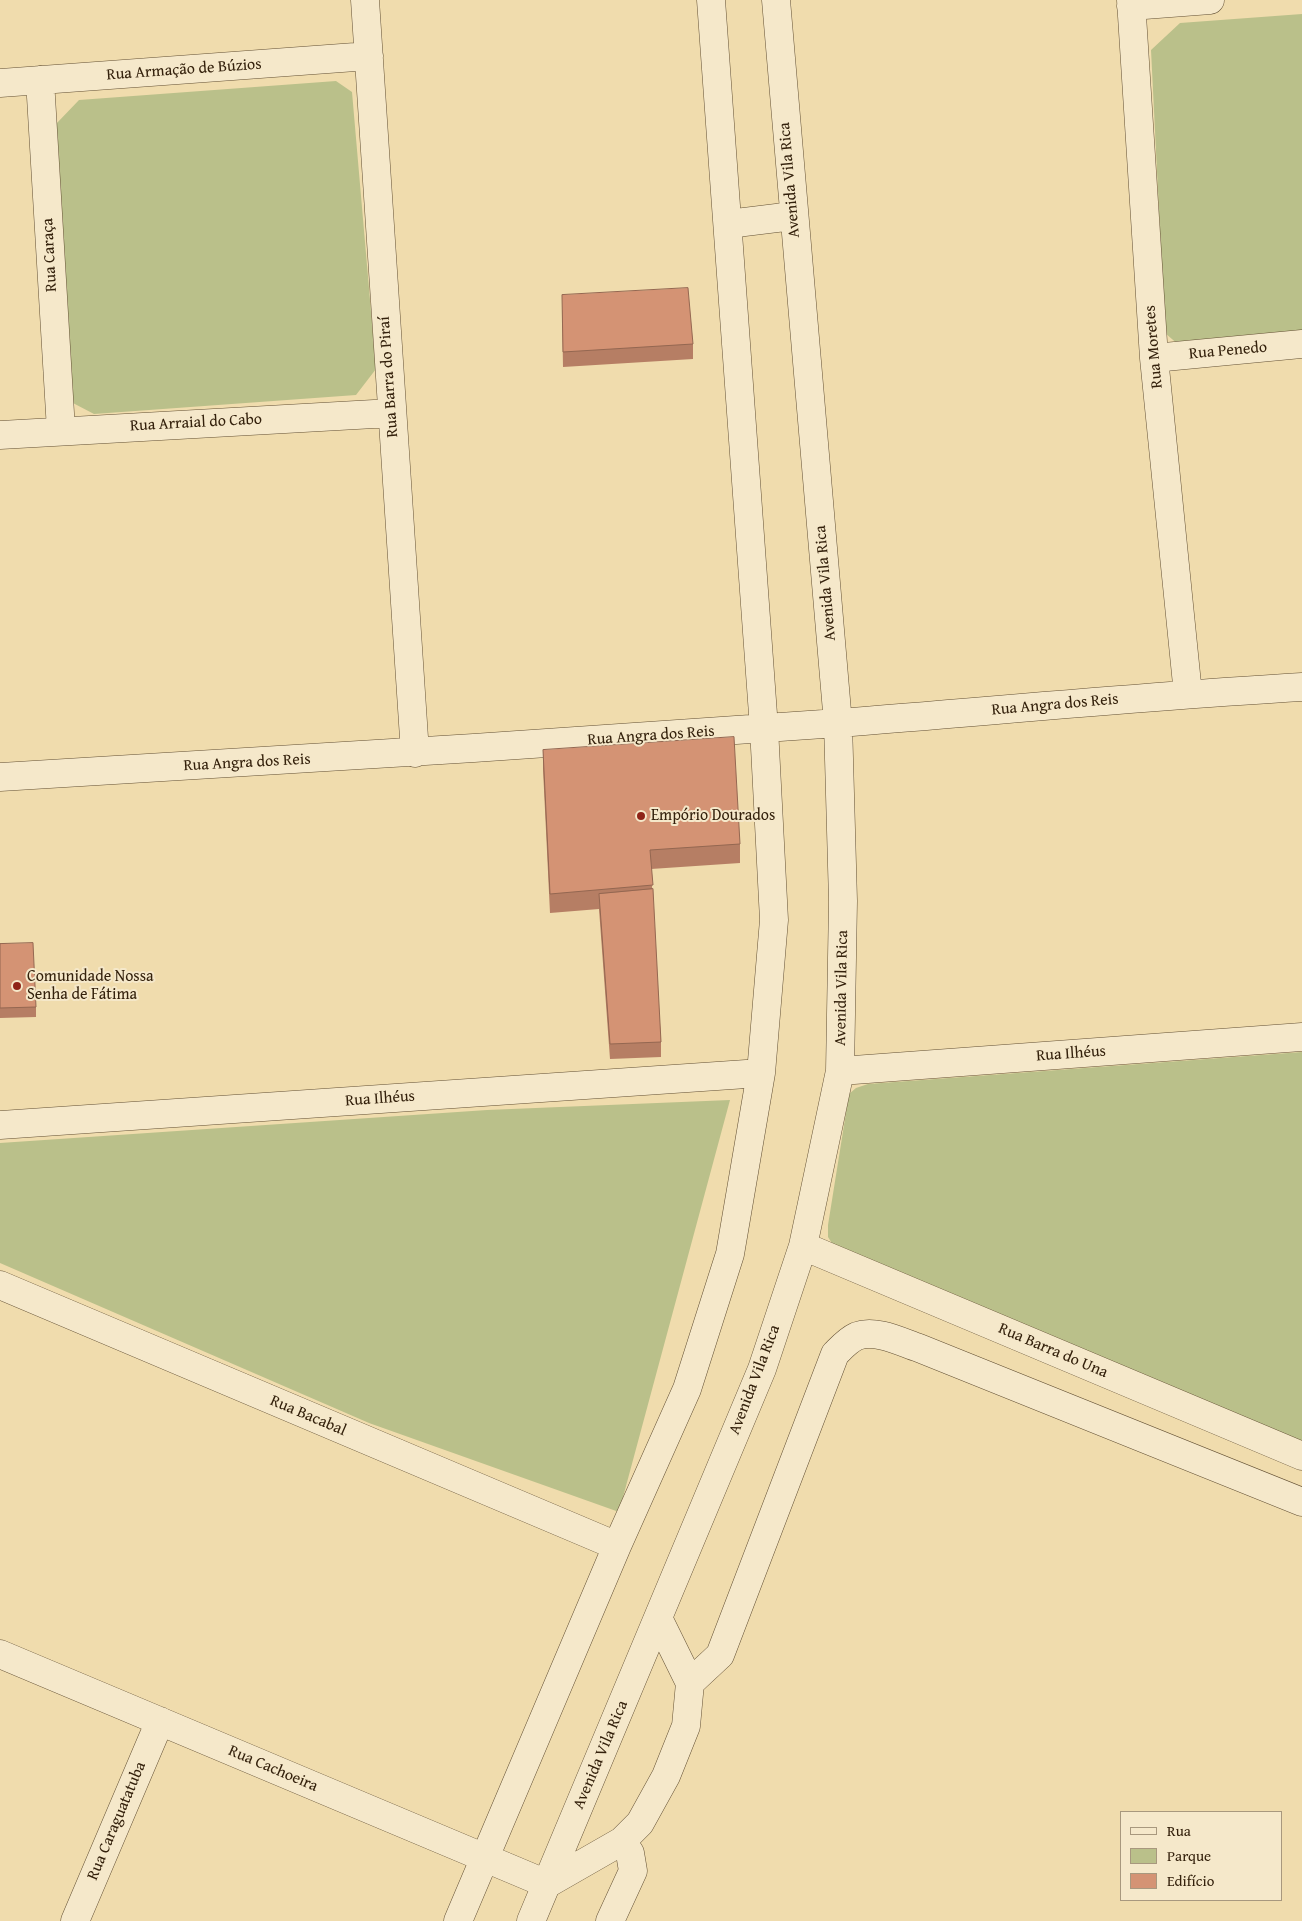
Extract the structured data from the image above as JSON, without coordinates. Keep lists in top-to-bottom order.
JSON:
{
  "streets": {
    "street": [
      "Rua Armação de Búzios",
      "Avenida Vila Rica",
      "Rua Caraça",
      "Rua Moretes",
      "Rua Penedo",
      "Rua Barra do Piraí",
      "Rua Arraial do Cabo",
      "Rua Angra dos Reis",
      "Rua Ilhéus",
      "Rua Barra do Una",
      "Rua Bacabal",
      "Rua Cachoeira",
      "Rua Caraguatatuba"
    ]
  },
  "crossings": [
    ["Rua Armação de Búzios", "Rua Caraça"],
    ["Rua Armação de Búzios", "Rua Barra do Piraí"],
    ["Avenida Vila Rica", "Rua Angra dos Reis"],
    ["Avenida Vila Rica", "Rua Ilhéus"],
    ["Avenida Vila Rica", "Rua Barra do Una"],
    ["Avenida Vila Rica", "Rua Cachoeira"],
    ["Rua Caraça", "Rua Arraial do Cabo"],
    ["Rua Moretes", "Rua Penedo"],
    ["Rua Moretes", "Rua Angra dos Reis"],
    ["Rua Barra do Piraí", "Rua Arraial do Cabo"],
    ["Rua Barra do Piraí", "Rua Angra dos Reis"],
    ["Rua Cachoeira", "Rua Caraguatatuba"]
  ],
  "places": ["Empório Dourados", "Comunidade Nossa Senha de Fátima"],
  "legend": ["Rua", "Parque", "Edifício"]
}
